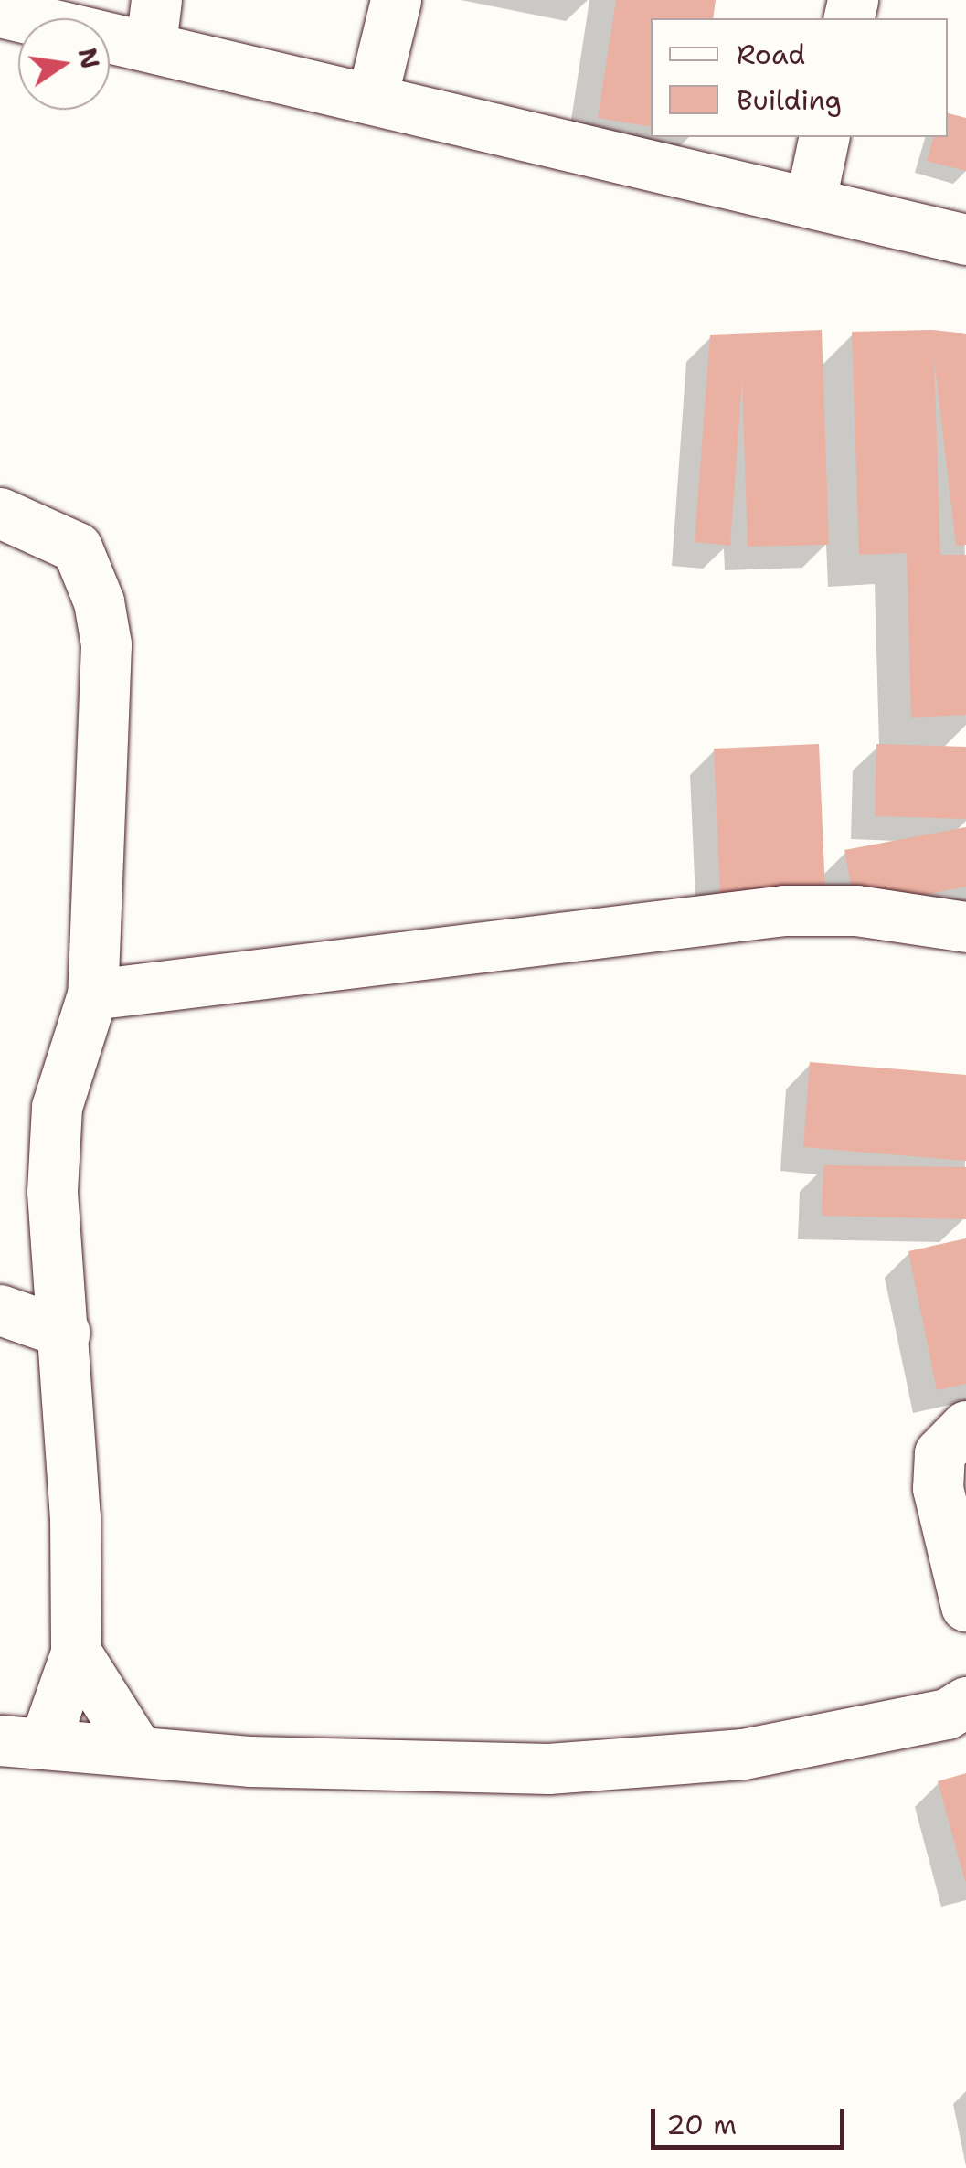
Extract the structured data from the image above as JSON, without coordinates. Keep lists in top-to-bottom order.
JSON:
{
  "legend": ["Road", "Building"],
  "scale_bar": "20 m",
  "north": "right"
}
